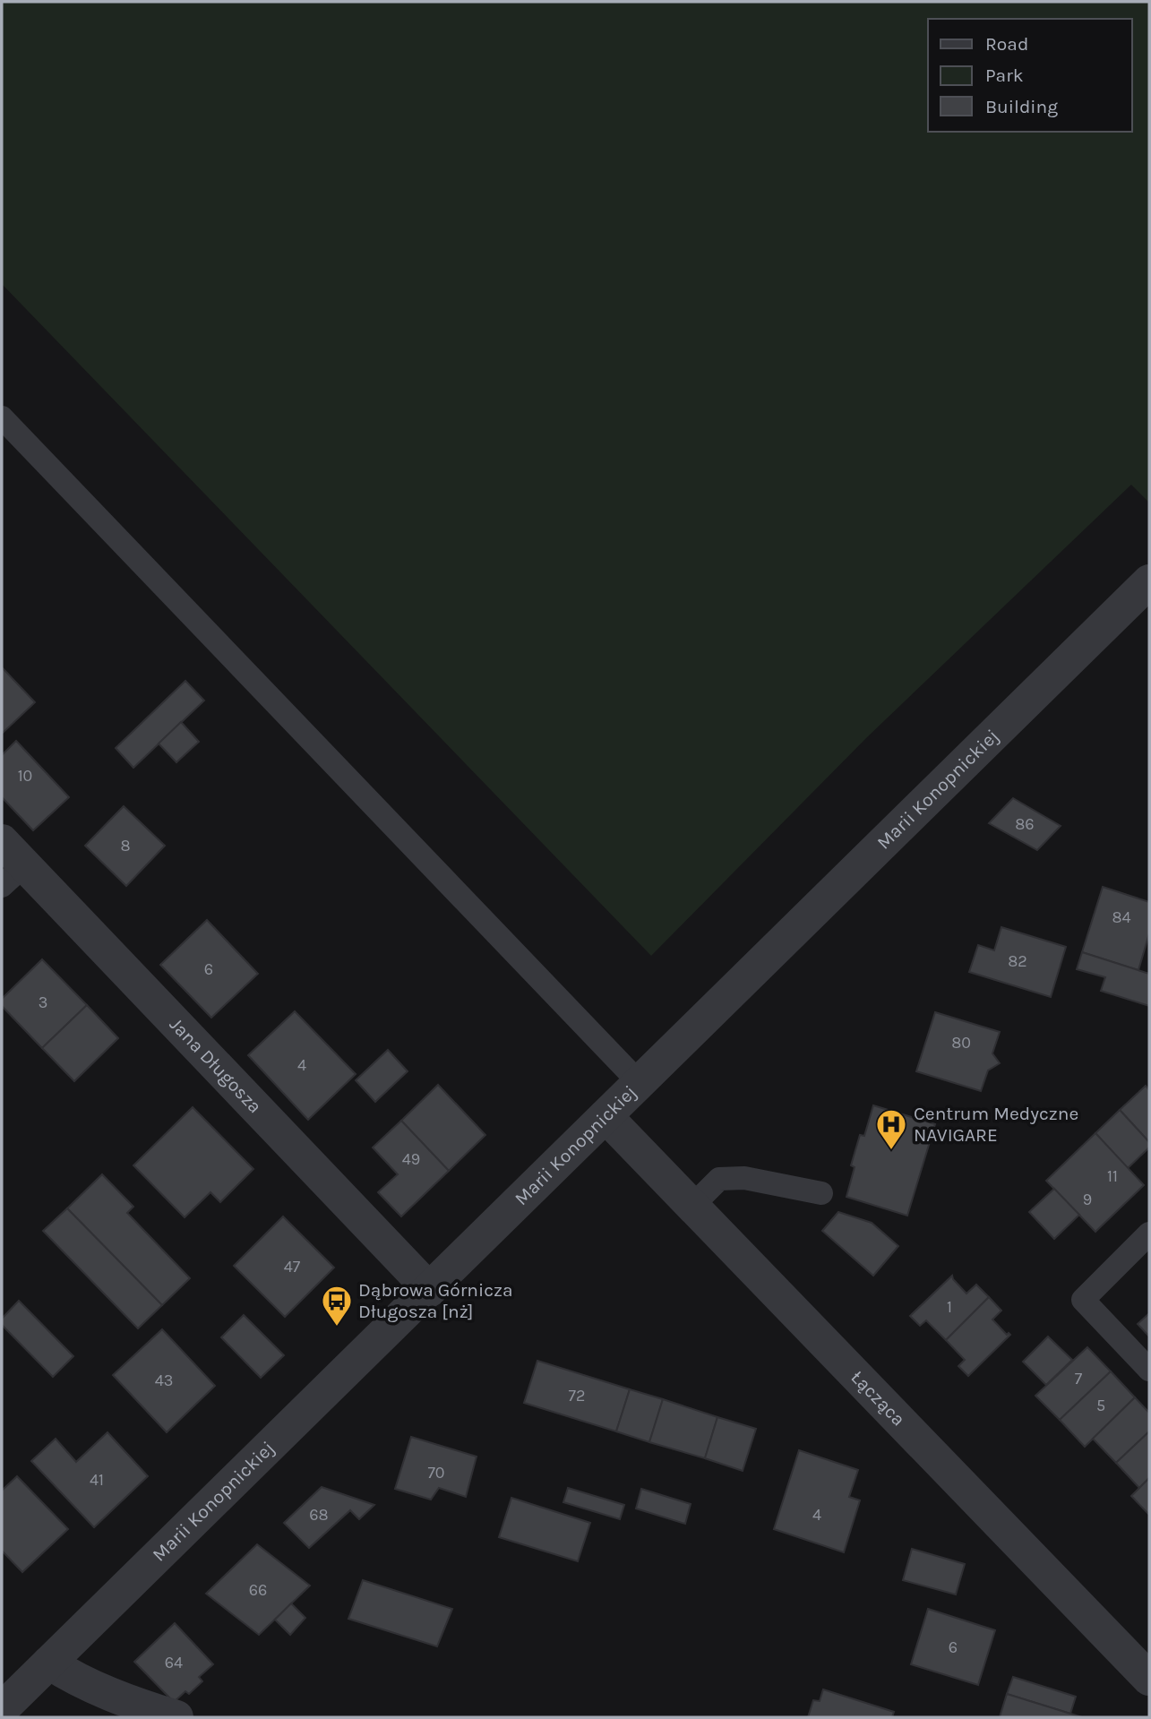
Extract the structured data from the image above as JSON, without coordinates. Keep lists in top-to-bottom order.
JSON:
{
  "streets": {
    "street": ["Marii Konopnickiej", "Jana Długosza", "Łącząca"]
  },
  "crossings": [
    ["Marii Konopnickiej", "Jana Długosza"],
    ["Marii Konopnickiej", "Łącząca"]
  ],
  "places": {
    "hospital": ["Centrum Medyczne NAVIGARE"],
    "bus stop": ["Dąbrowa Górnicza Długosza [nż]"]
  },
  "house_numbers": [
    "10",
    "86",
    "8",
    "84",
    "82",
    "6",
    "3",
    "80",
    "4",
    "49",
    "11",
    "9",
    "47",
    "1",
    "7",
    "43",
    "72",
    "5",
    "70",
    "41",
    "68",
    "4",
    "66",
    "6",
    "64"
  ],
  "legend": ["Road", "Park", "Building"]
}
